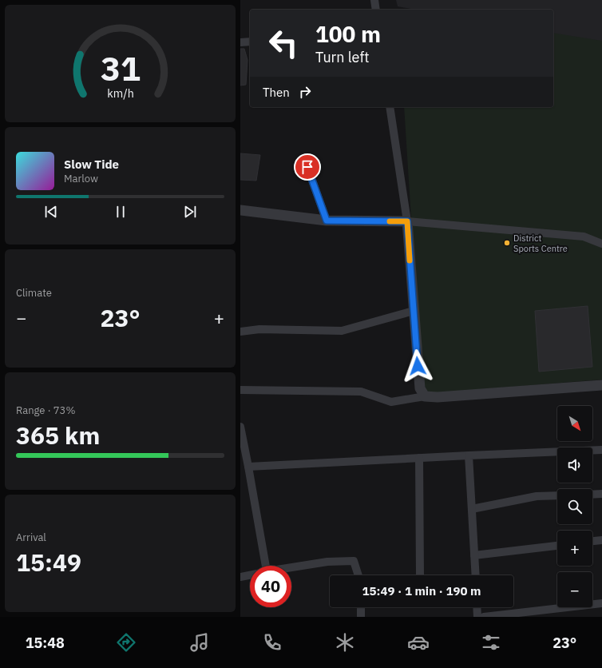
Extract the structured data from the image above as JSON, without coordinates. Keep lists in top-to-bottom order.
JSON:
{
  "places": ["District Sports Centre"],
  "north": "bottom right",
  "page": {
    "turn": ["100 m", "Turn left"],
    "then": "Then",
    "song": ["Slow Tide", "Marlow"],
    "tile": [
      "Climate",
      ["Range · 73%", "365 km"],
      ["Arrival", "15:49"]
    ],
    "heat": ["−", "23°", "+"],
    "map_buttons": ["+", "−"],
    "limit": "40",
    "trip": "15:49 · 1 min · 190 m",
    "tabs": ["15:48", "23°"],
    "gauge": ["31", "km/h"]
  }
}
